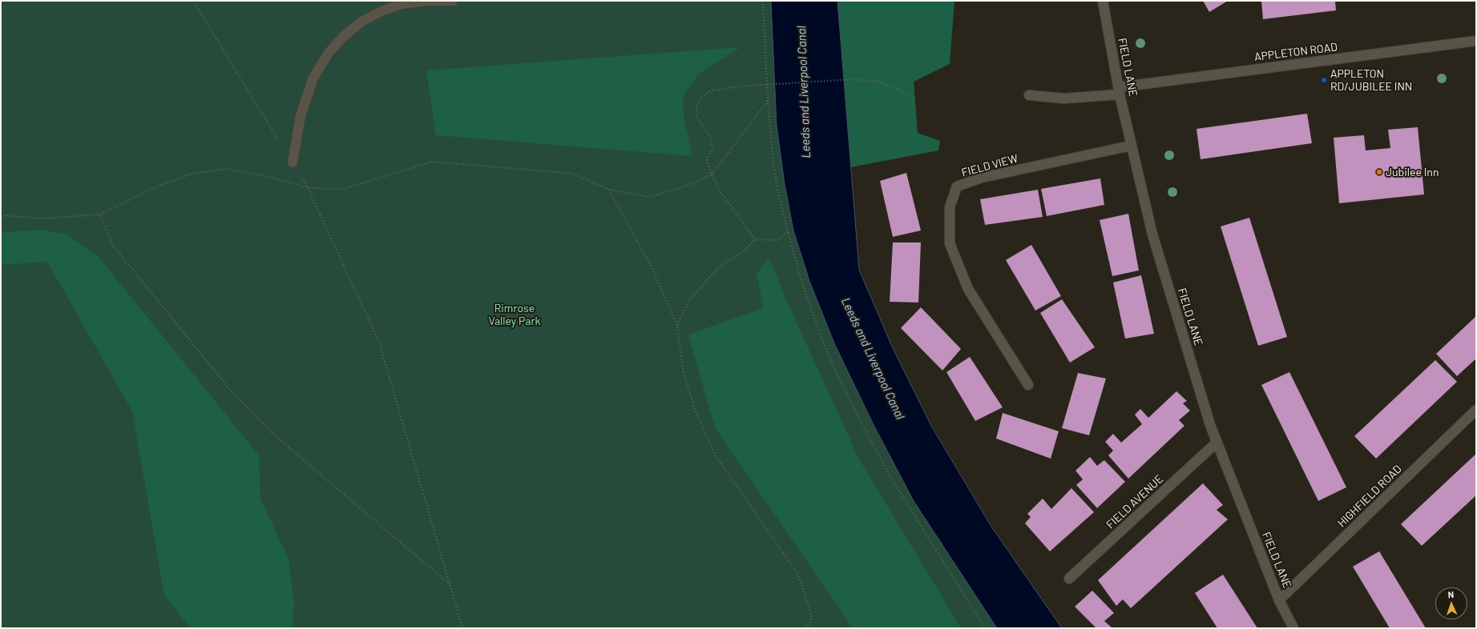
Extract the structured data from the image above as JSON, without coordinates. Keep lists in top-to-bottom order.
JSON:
{
  "streets": {
    "street": [
      "APPLETON ROAD",
      "FIELD LANE",
      "FIELD VIEW",
      "HIGHFIELD ROAD",
      "FIELD AVENUE"
    ]
  },
  "crossings": [
    ["APPLETON ROAD", "FIELD LANE"],
    ["FIELD LANE", "FIELD VIEW"],
    ["FIELD LANE", "HIGHFIELD ROAD"],
    ["FIELD LANE", "FIELD AVENUE"]
  ],
  "water": ["Leeds and Liverpool Canal"],
  "parks": ["Rimrose Valley Park"],
  "places": ["APPLETON RD/JUBILEE INN", "Jubilee Inn"],
  "north": "top"
}
